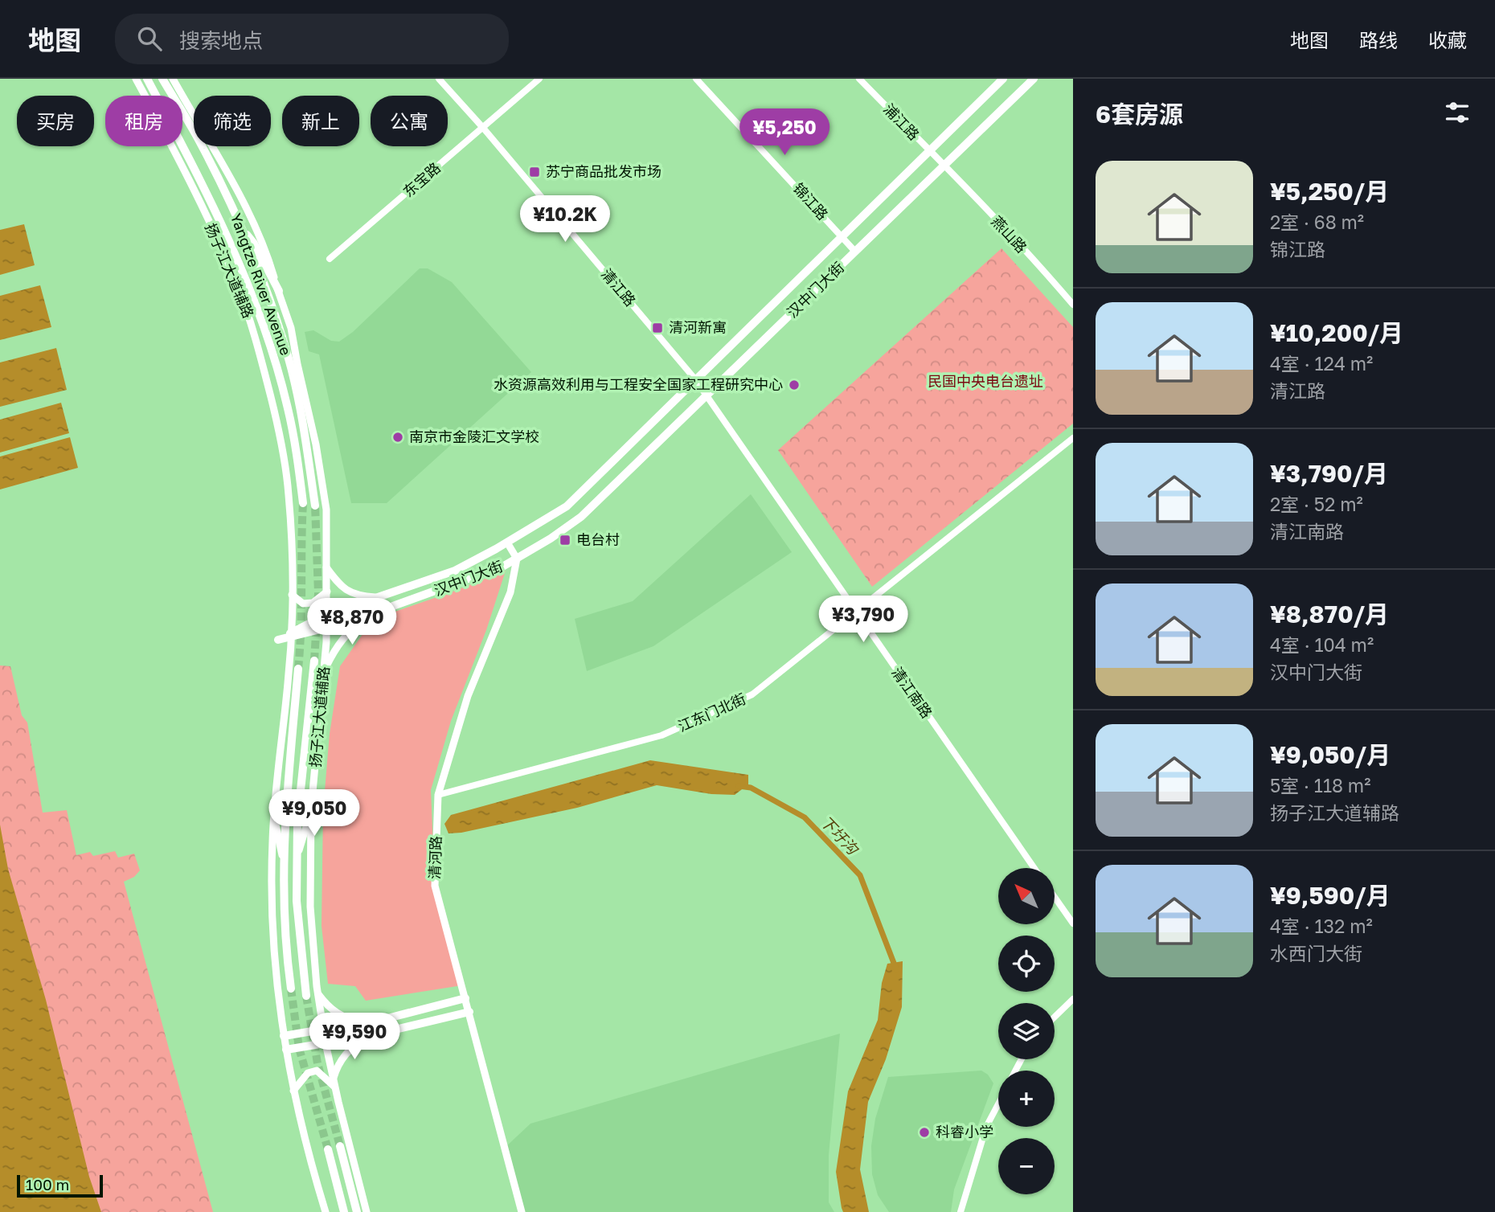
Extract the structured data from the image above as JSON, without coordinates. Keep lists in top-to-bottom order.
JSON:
{
  "streets": {
    "highway": ["Yangtze River Avenue"],
    "main road": ["扬子江大道辅路", "汉中门大街", "清河路"],
    "street": [
      "浦江路",
      "东宝路",
      "锦江路",
      "燕山路",
      "清江路",
      "清江南路",
      "江东门北街"
    ]
  },
  "crossings": [
    ["浦江路", "燕山路"],
    ["浦江路", "汉中门大街"],
    ["东宝路", "清江路"],
    ["锦江路", "汉中门大街"],
    ["燕山路", "汉中门大街"],
    ["扬子江大道辅路", "汉中门大街"],
    ["清江路", "汉中门大街"],
    ["清江路", "清江南路"],
    ["汉中门大街", "清江南路"],
    ["汉中门大街", "清河路"],
    ["清江南路", "江东门北街"],
    ["江东门北街", "清河路"]
  ],
  "water": ["下圩沟"],
  "parks": ["民国中央电台遗址"],
  "places": {
    "transit": ["苏宁商品批发市场", "清河新寓", "电台村"],
    "other": ["水资源高效利用与工程安全国家工程研究中心", "南京市金陵汇文学校", "科睿小学"]
  },
  "scale_bar": "100 m",
  "north": "top left",
  "page": {
    "header": "地图",
    "search": "搜索地点",
    "nav": ["地图", "路线", "收藏"],
    "heading": "6套房源",
    "chip": [
      "买房",
      "租房",
      "筛选",
      "新上",
      "公寓"
    ],
    "price": [
      "¥5,250",
      "¥10.2K",
      "¥3,790",
      "¥8,870",
      "¥9,050",
      "¥9,590"
    ],
    "list": [
      {
        "name": "¥5,250/月",
        "note": "2室 · 68 m² · 锦江路"
      },
      {
        "name": "¥10,200/月",
        "note": "4室 · 124 m² · 清江路"
      },
      {
        "name": "¥3,790/月",
        "note": "2室 · 52 m² · 清江南路"
      },
      {
        "name": "¥8,870/月",
        "note": "4室 · 104 m² · 汉中门大街"
      },
      {
        "name": "¥9,050/月",
        "note": "5室 · 118 m² · 扬子江大道辅路"
      },
      {
        "name": "¥9,590/月",
        "note": "4室 · 132 m² · 水西门大街"
      }
    ],
    "map_buttons": ["+", "−"],
    "scale": "100 m"
  }
}
